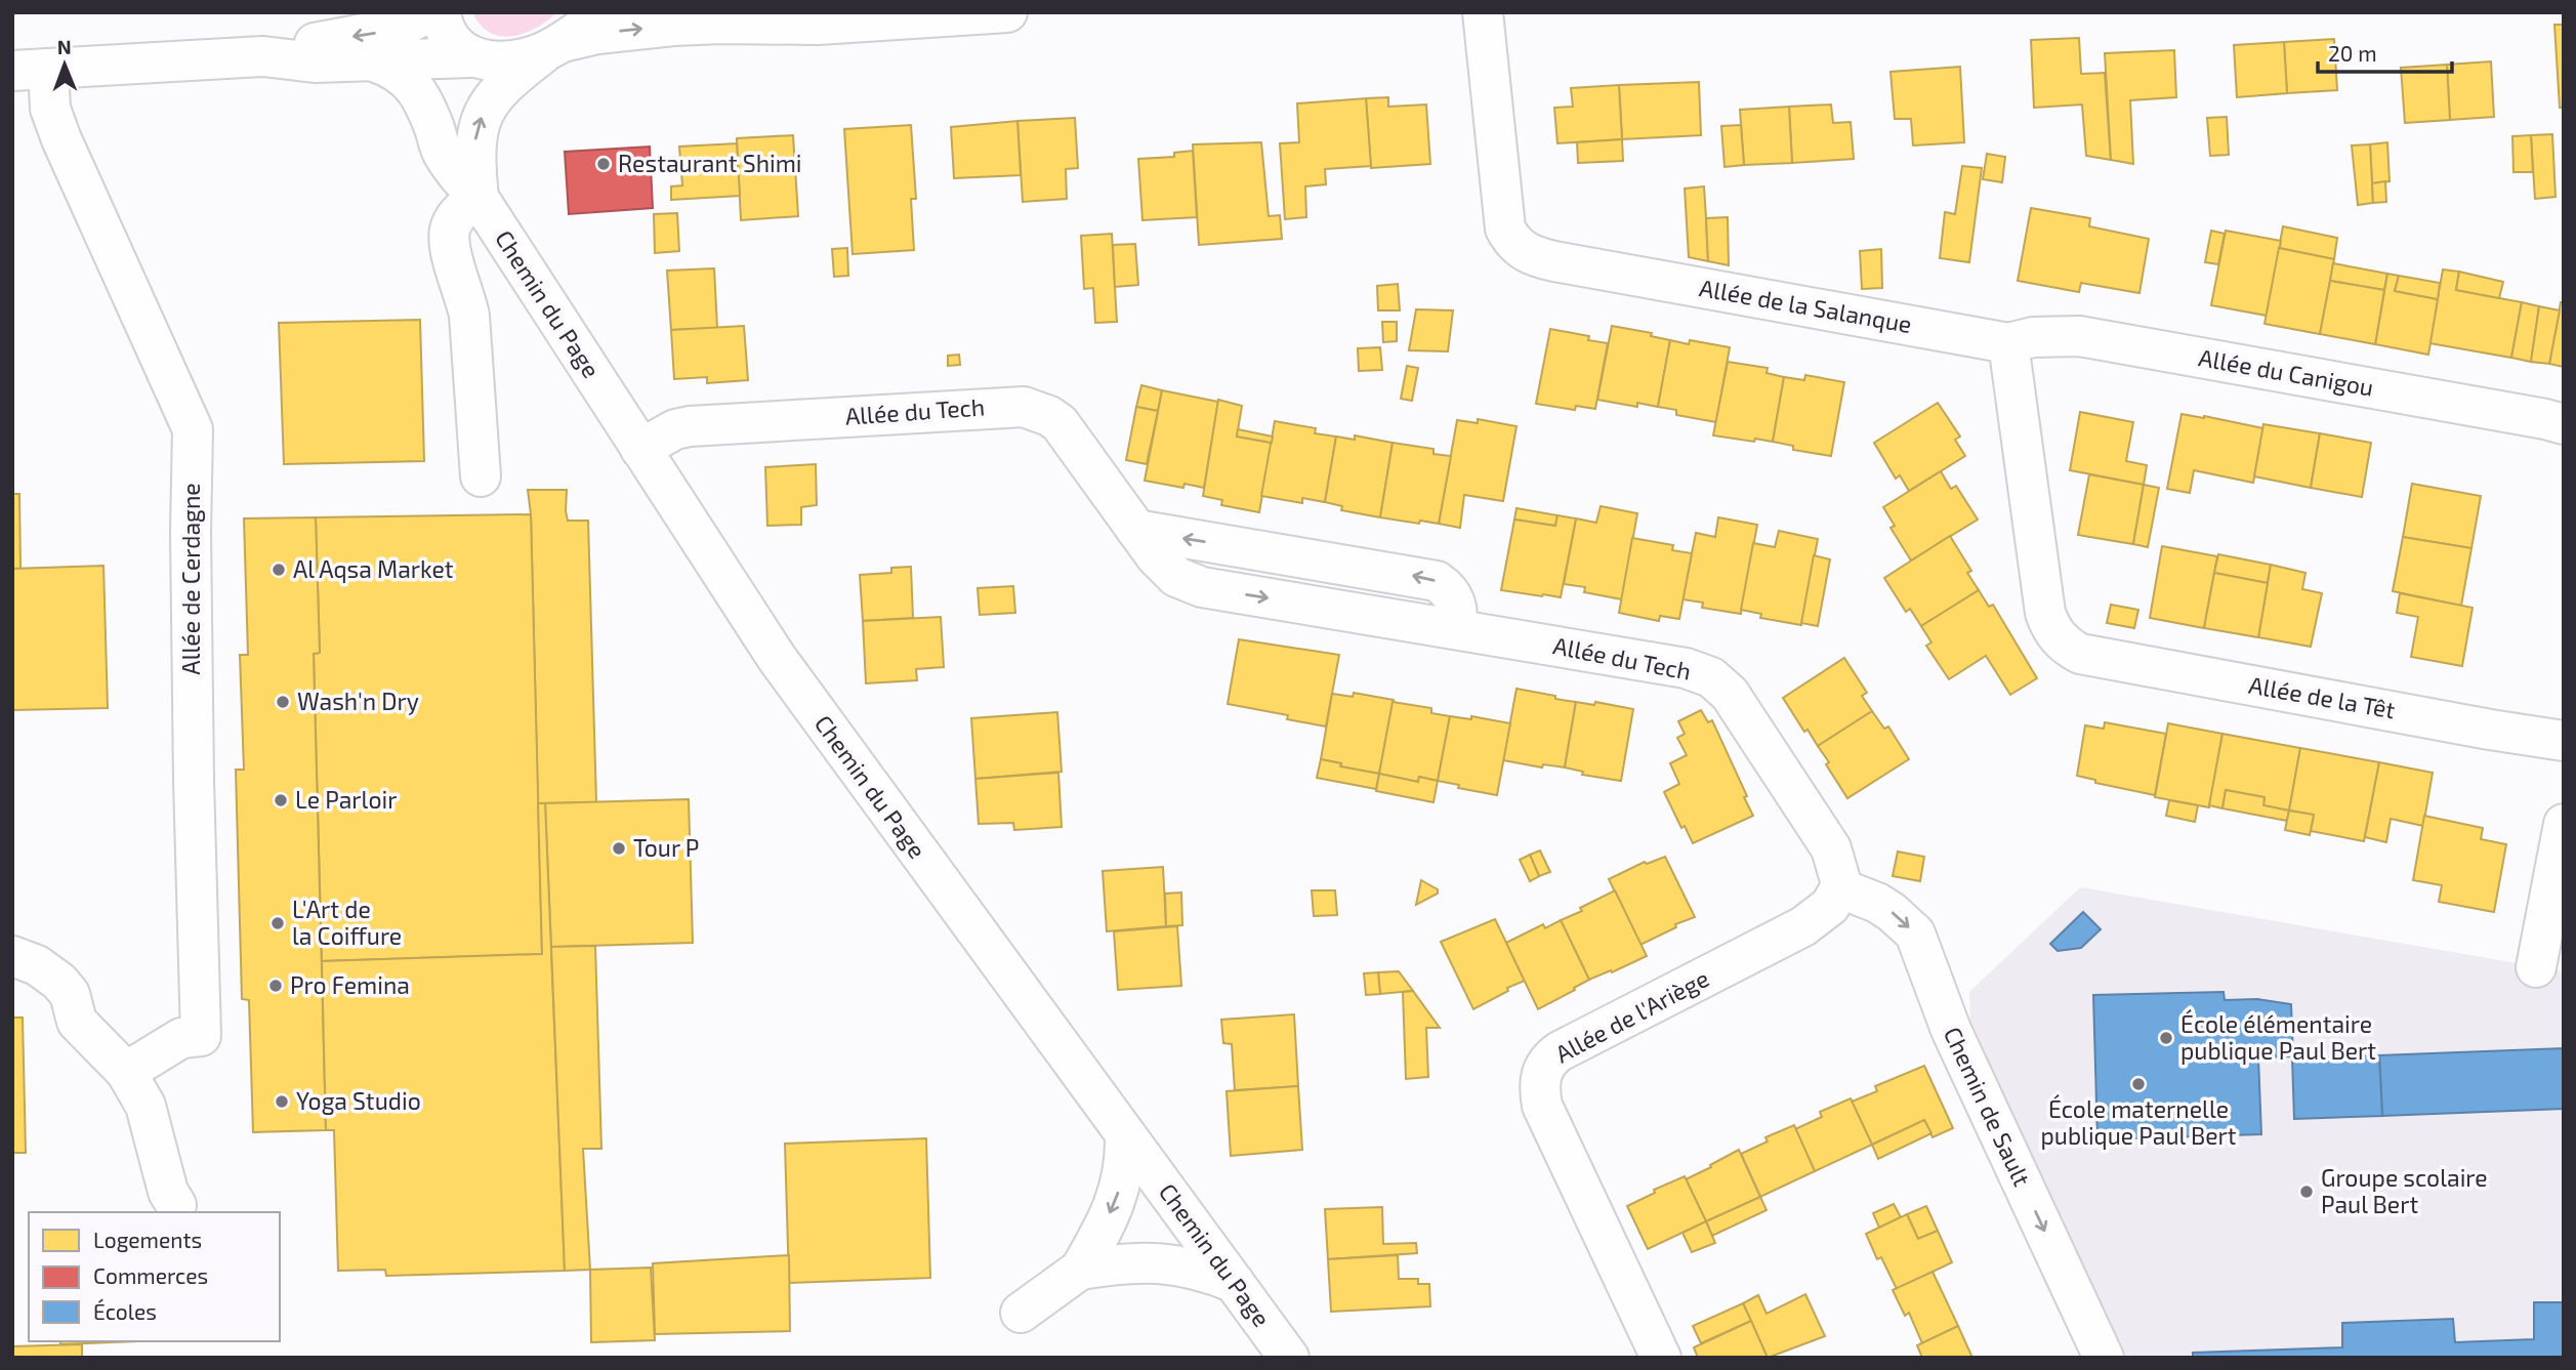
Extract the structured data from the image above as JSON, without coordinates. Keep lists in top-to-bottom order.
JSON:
{
  "streets": {
    "street": [
      "Chemin du Page",
      "Allée de la Salanque",
      "Allée du Canigou",
      "Allée du Tech",
      "Allée de Cerdagne",
      "Allée de la Têt",
      "Allée de l'Ariège",
      "Chemin de Sault"
    ]
  },
  "crossings": [
    ["Chemin du Page", "Allée du Tech"],
    ["Allée de la Salanque", "Allée du Canigou"],
    ["Allée de la Salanque", "Allée de la Têt"],
    ["Allée du Canigou", "Allée de la Têt"],
    ["Allée du Tech", "Allée de l'Ariège"],
    ["Allée du Tech", "Chemin de Sault"],
    ["Allée de l'Ariège", "Chemin de Sault"]
  ],
  "one_way": ["Chemin de Sault"],
  "places": [
    "Restaurant Shimi",
    "Al Aqsa Market",
    "Wash'n Dry",
    "Le Parloir",
    "Tour P",
    "L'Art de la Coiffure",
    "Pro Femina",
    "École élémentaire publique Paul Bert",
    "École maternelle publique Paul Bert",
    "Yoga Studio",
    "Groupe scolaire Paul Bert"
  ],
  "legend": ["Logements", "Commerces", "Écoles"],
  "scale_bar": "20 m",
  "north": "top"
}
